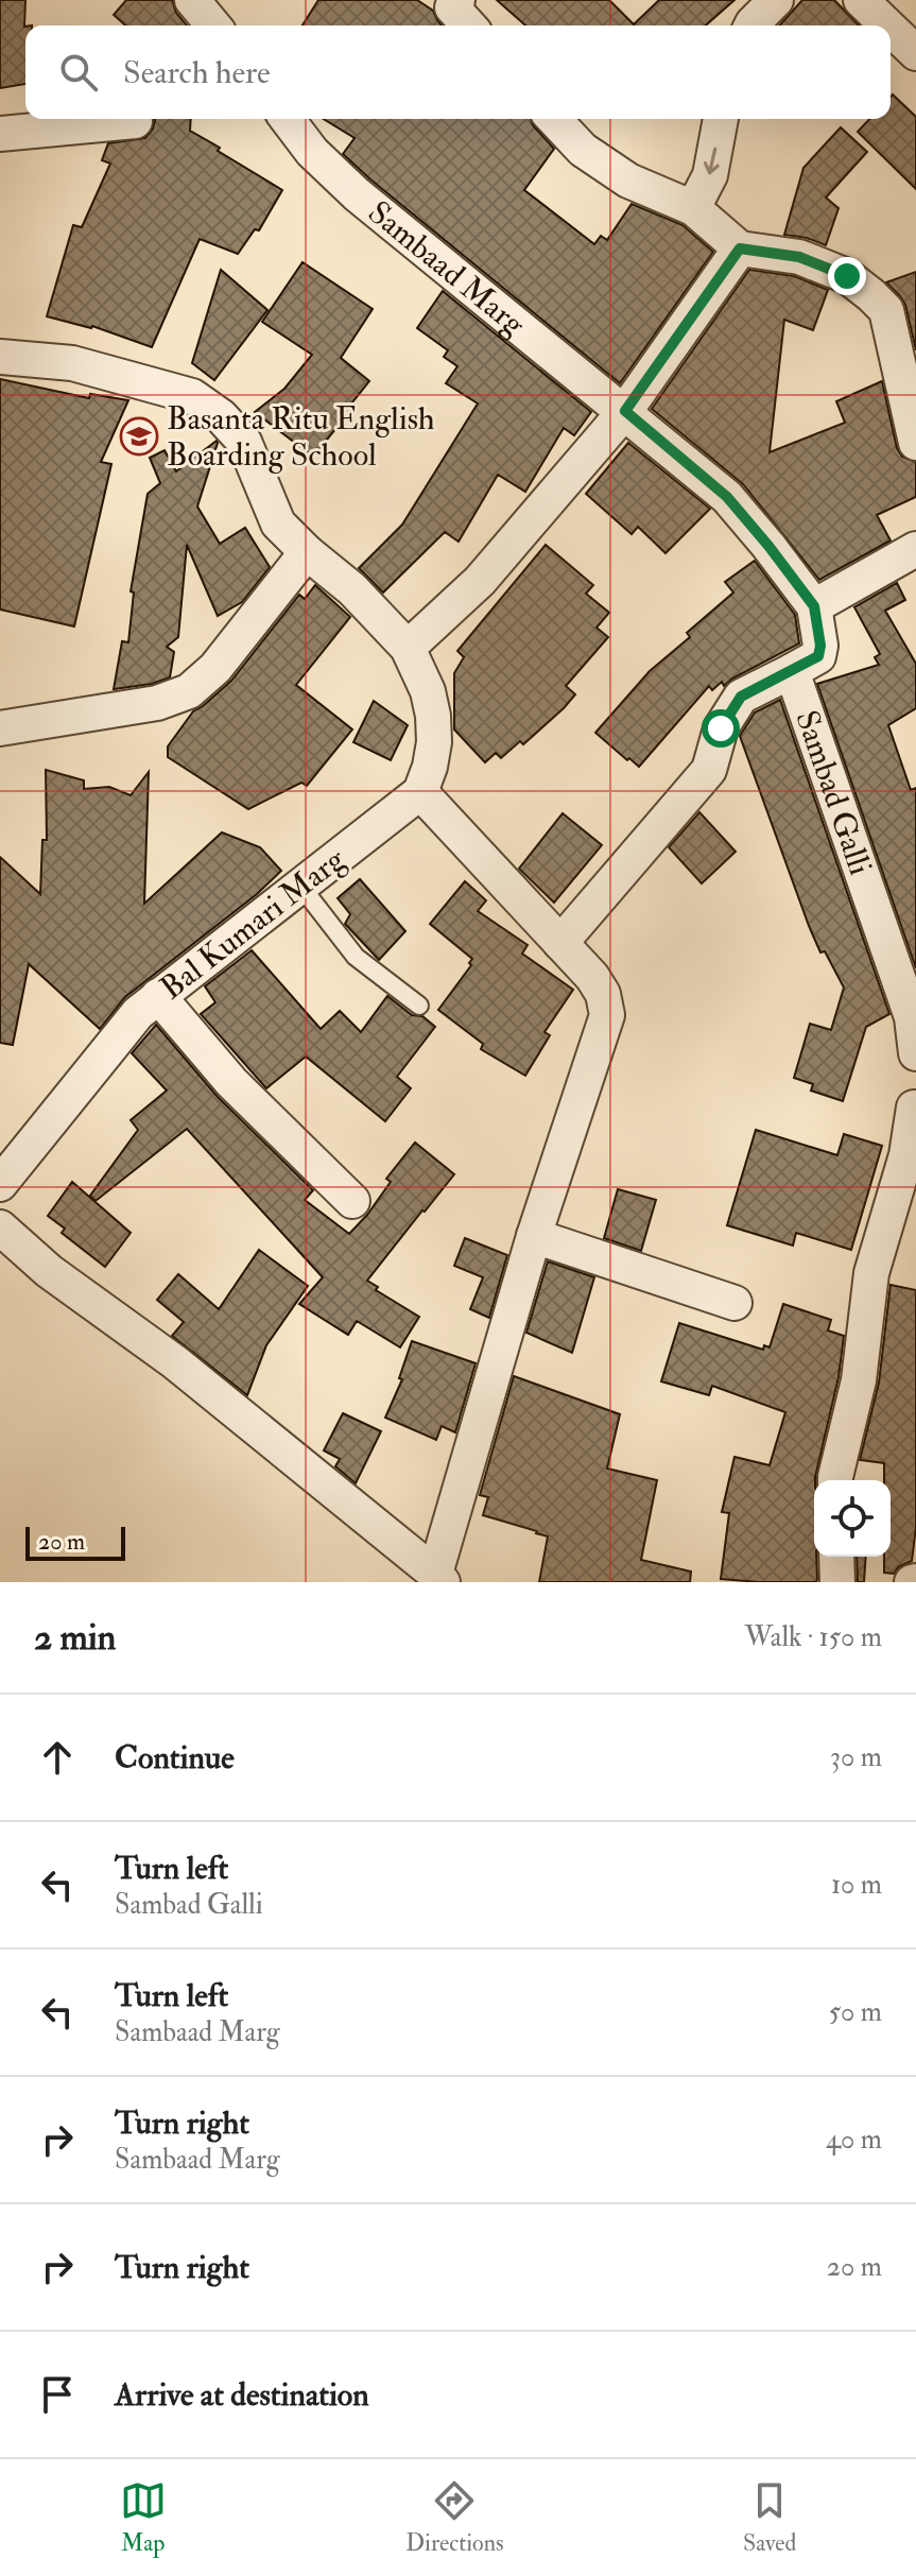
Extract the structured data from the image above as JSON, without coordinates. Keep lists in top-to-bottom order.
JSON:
{
  "streets": {
    "street": ["Sambaad Marg", "Sambad Galli", "Bal Kumari Marg"]
  },
  "crossings": [
    ["Sambaad Marg", "Sambad Galli"]
  ],
  "places": {
    "school or university": ["Basanta Ritu English Boarding School"]
  },
  "scale_bar": "20 m",
  "page": {
    "search": "Search here",
    "scale": "20 m",
    "heading": ["2 min", "Walk · 150 m"],
    "list": [
      ["Continue", "30 m"],
      ["Turn left", "Sambad Galli", "10 m"],
      ["Turn left", "Sambaad Marg", "50 m"],
      ["Turn right", "Sambaad Marg", "40 m"],
      ["Turn right", "20 m"],
      "Arrive at destination"
    ],
    "nav": ["Map", "Directions", "Saved"]
  }
}
